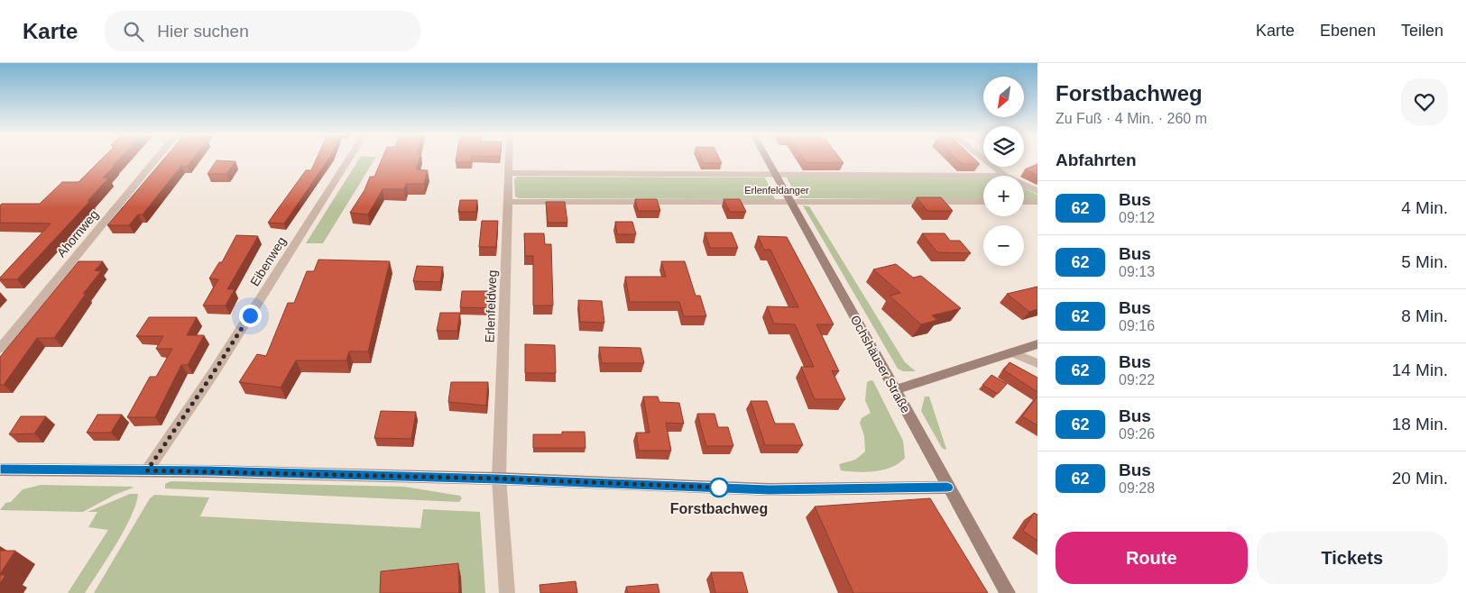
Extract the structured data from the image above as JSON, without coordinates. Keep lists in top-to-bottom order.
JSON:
{
  "streets": {
    "street": [
      "Erlenfeldanger",
      "Ahornweg",
      "Eibenweg",
      "Erlenfeldweg",
      "Ochshäuser Straße"
    ]
  },
  "crossings": [
    ["Erlenfeldanger", "Erlenfeldweg"],
    ["Erlenfeldanger", "Ochshäuser Straße"]
  ],
  "places": ["Forstbachweg"],
  "lines": ["bus line 62"],
  "north": "bottom left",
  "page": {
    "header": "Karte",
    "search": "Hier suchen",
    "nav": ["Karte", "Ebenen", "Teilen"],
    "heading": [
      ["Forstbachweg", "Zu Fuß · 4 Min. · 260 m"],
      "Abfahrten"
    ],
    "map_buttons": ["+", "−"],
    "list": [
      {
        "mark": "62",
        "name": "Bus",
        "note": "09:12",
        "value": "4 Min."
      },
      {
        "mark": "62",
        "name": "Bus",
        "note": "09:13",
        "value": "5 Min."
      },
      {
        "mark": "62",
        "name": "Bus",
        "note": "09:16",
        "value": "8 Min."
      },
      {
        "mark": "62",
        "name": "Bus",
        "note": "09:22",
        "value": "14 Min."
      },
      {
        "mark": "62",
        "name": "Bus",
        "note": "09:26",
        "value": "18 Min."
      },
      {
        "mark": "62",
        "name": "Bus",
        "note": "09:28",
        "value": "20 Min."
      }
    ],
    "buttons": ["Route", "Tickets"]
  }
}
